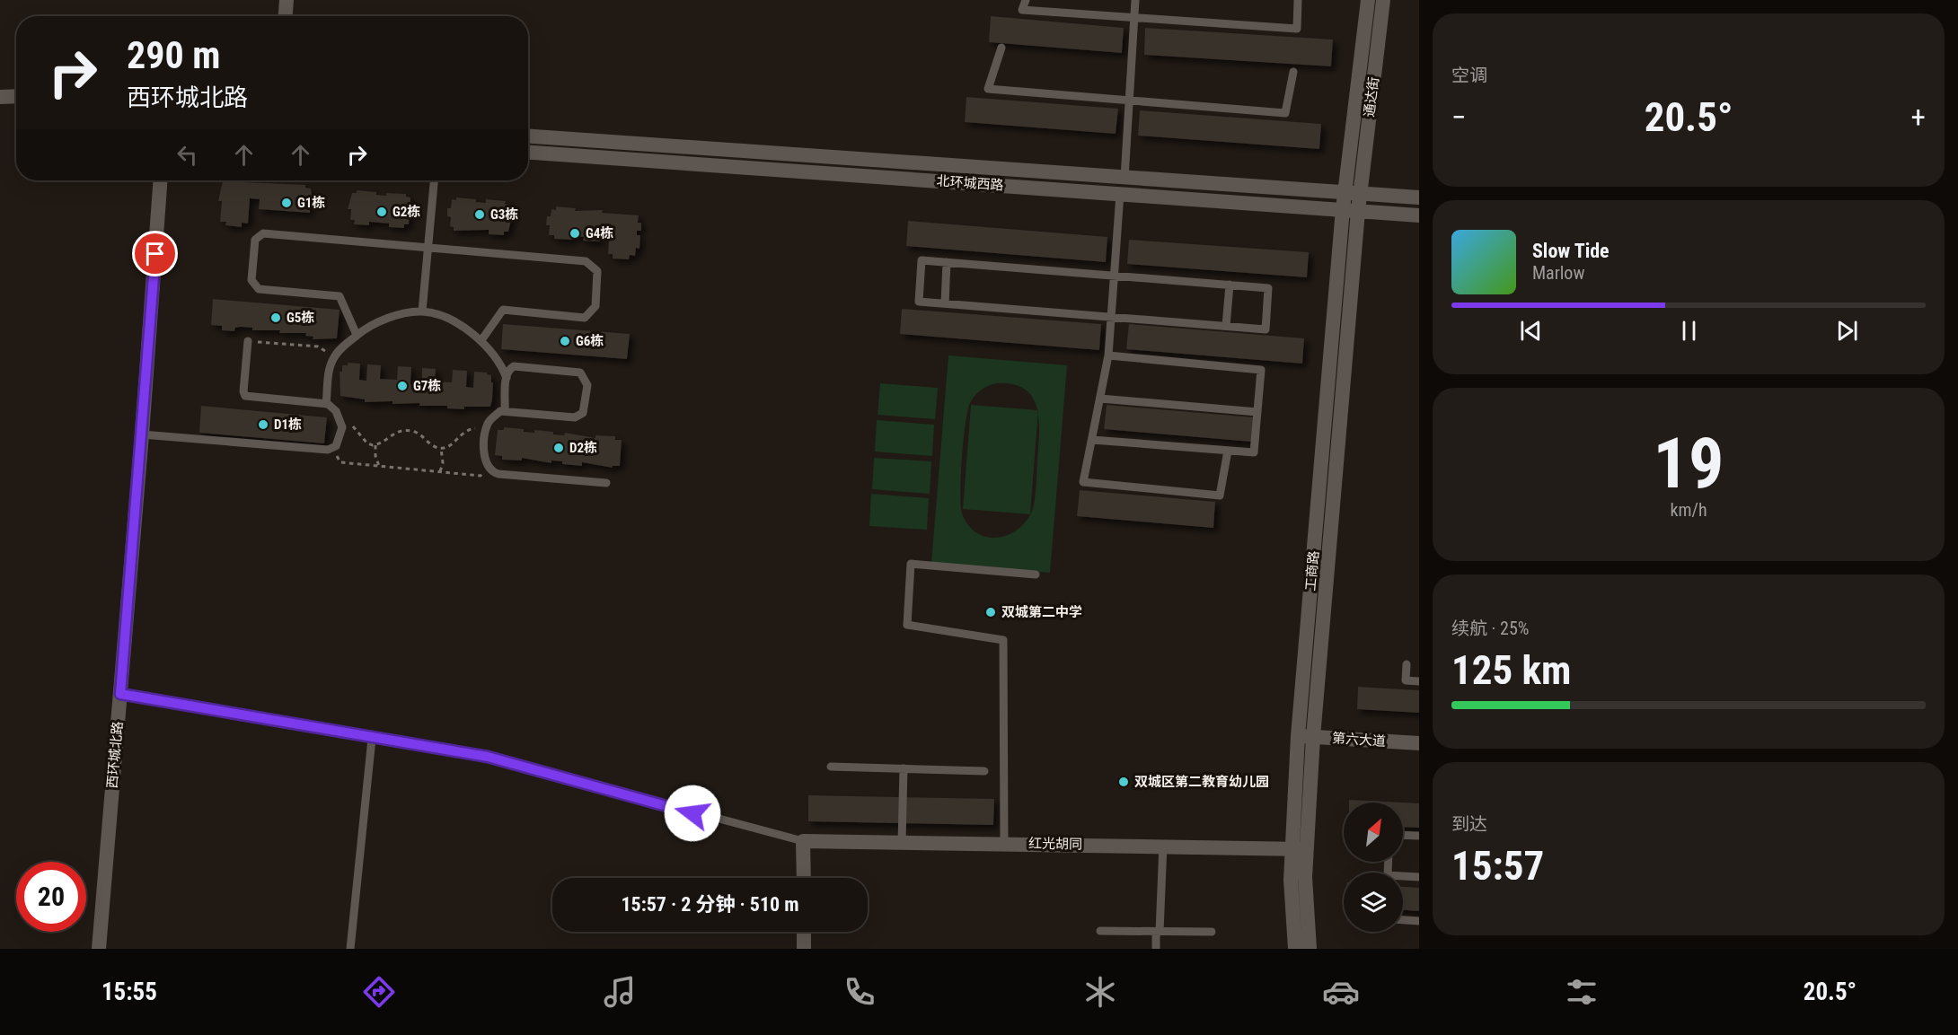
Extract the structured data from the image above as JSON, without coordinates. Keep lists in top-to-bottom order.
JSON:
{
  "streets": {
    "main road": [
      "通达街",
      "北环城西路",
      "工商路",
      "第六大道",
      "西环城北路",
      "红光胡同"
    ]
  },
  "crossings": [
    ["通达街", "北环城西路"],
    ["通达街", "工商路"],
    ["北环城西路", "工商路"],
    ["工商路", "第六大道"],
    ["工商路", "红光胡同"]
  ],
  "places": [
    "G1栋",
    "G2栋",
    "G3栋",
    "G4栋",
    "G5栋",
    "G6栋",
    "G7栋",
    "D1栋",
    "D2栋",
    "双城第二中学",
    "双城区第二教育幼儿园"
  ],
  "north": "top right",
  "page": {
    "tile": [
      "空调",
      ["19", "km/h"],
      ["续航 · 25%", "125 km"],
      ["到达", "15:57"]
    ],
    "turn": ["290 m", "西环城北路"],
    "heat": ["−", "20.5°", "+"],
    "song": ["Slow Tide", "Marlow"],
    "limit": "20",
    "trip": "15:57 · 2 分钟 · 510 m",
    "tabs": ["15:55", "20.5°"]
  }
}
